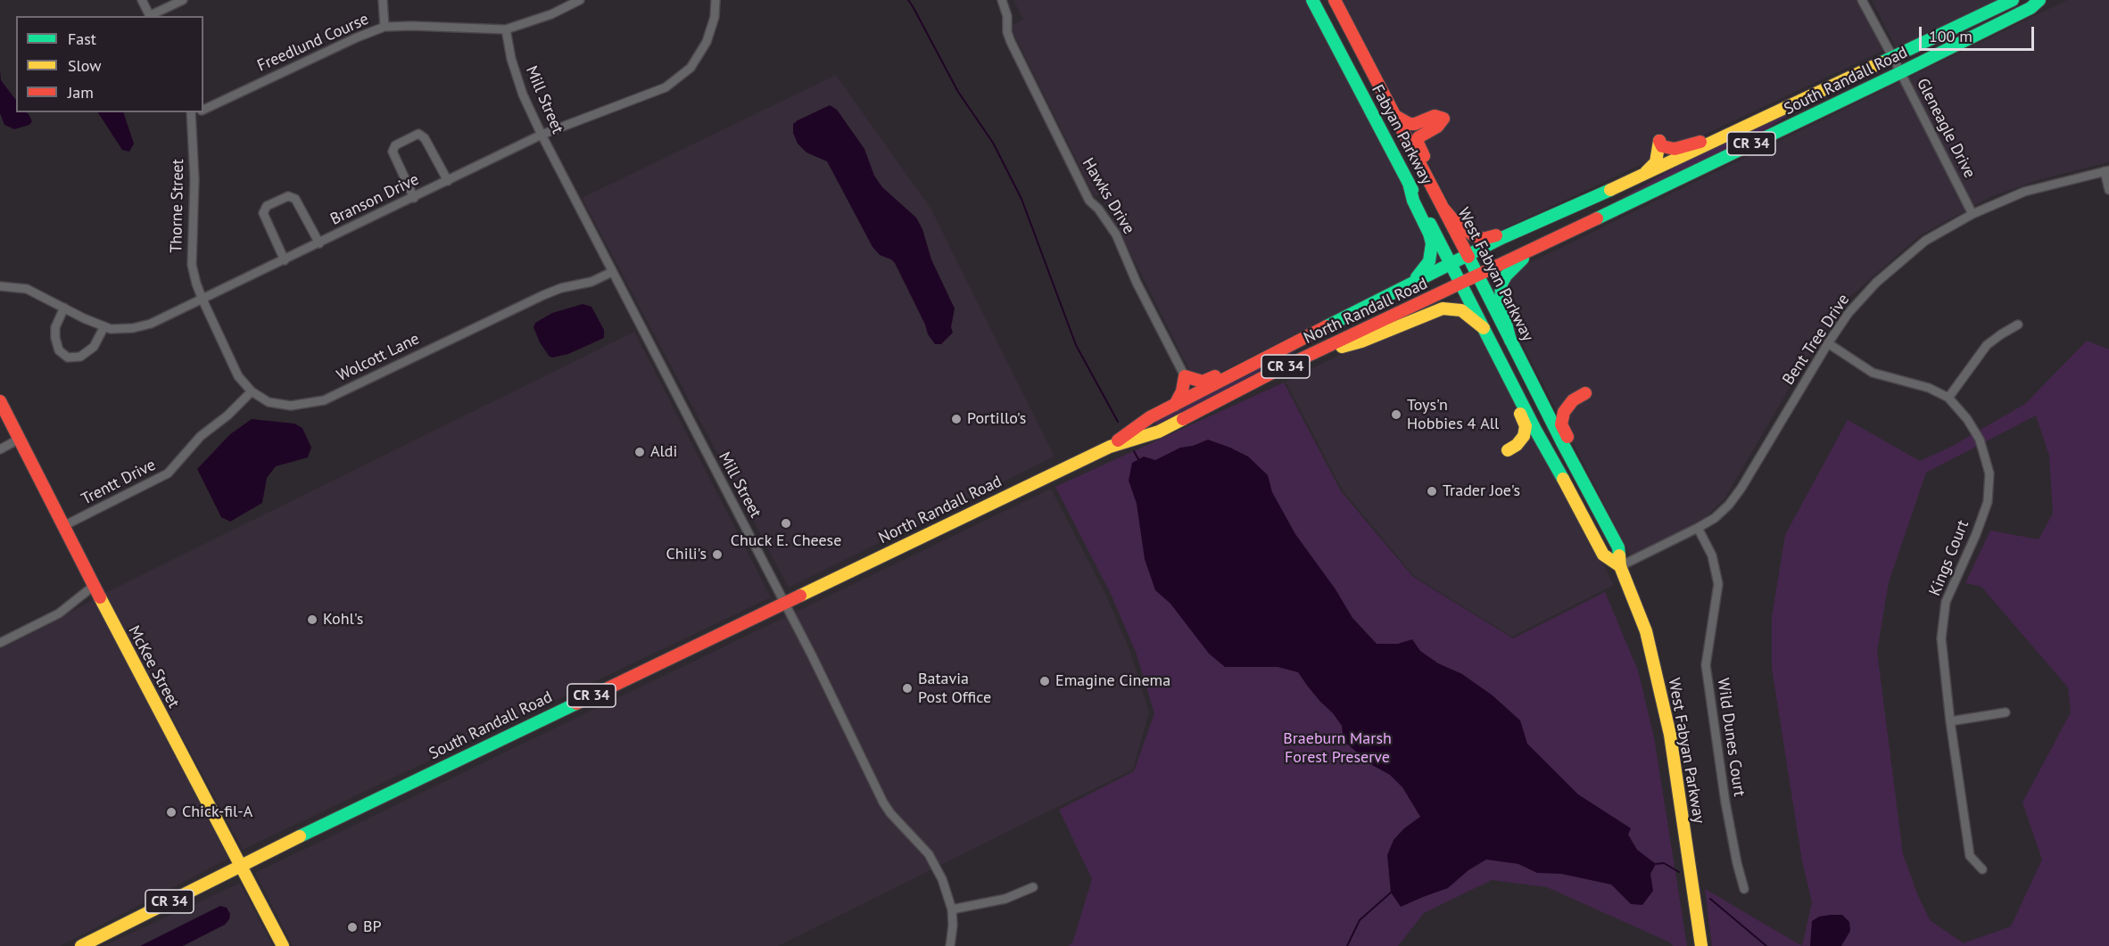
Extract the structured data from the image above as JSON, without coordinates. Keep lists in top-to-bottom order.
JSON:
{
  "streets": {
    "main road": [
      "South Randall Road",
      "Fabyan Parkway",
      "CR 34",
      "West Fabyan Parkway",
      "North Randall Road",
      "McKee Street"
    ],
    "street": [
      "Freedlund Course",
      "Mill Street",
      "Gleneagle Drive",
      "Hawks Drive",
      "Branson Drive",
      "Thorne Street",
      "Bent Tree Drive",
      "Wolcott Lane",
      "Trentt Drive",
      "Kings Court",
      "Wild Dunes Court"
    ]
  },
  "crossings": [
    ["Freedlund Course", "Mill Street"],
    ["South Randall Road", "Mill Street"],
    ["South Randall Road", "Gleneagle Drive"],
    ["South Randall Road", "Fabyan Parkway"],
    ["South Randall Road", "CR 34"],
    ["South Randall Road", "West Fabyan Parkway"],
    ["South Randall Road", "North Randall Road"],
    ["South Randall Road", "McKee Street"],
    ["Mill Street", "Branson Drive"],
    ["Mill Street", "North Randall Road"],
    ["Mill Street", "Wolcott Lane"],
    ["Gleneagle Drive", "Bent Tree Drive"],
    ["Fabyan Parkway", "West Fabyan Parkway"],
    ["Fabyan Parkway", "North Randall Road"],
    ["CR 34", "McKee Street"],
    ["Branson Drive", "Thorne Street"],
    ["Branson Drive", "Wolcott Lane"],
    ["Thorne Street", "Wolcott Lane"],
    ["West Fabyan Parkway", "North Randall Road"],
    ["West Fabyan Parkway", "Bent Tree Drive"],
    ["Bent Tree Drive", "Kings Court"],
    ["Bent Tree Drive", "Wild Dunes Court"],
    ["Wolcott Lane", "Trentt Drive"],
    ["Trentt Drive", "McKee Street"]
  ],
  "parks": ["Braeburn Marsh Forest Preserve"],
  "places": [
    "Toys'n Hobbies 4 All",
    "Portillo's",
    "Aldi",
    "Trader Joe's",
    "Chuck E. Cheese",
    "Chili's",
    "Kohl's",
    "Emagine Cinema",
    "Batavia Post Office",
    "Chick-fil-A",
    "BP"
  ],
  "legend": ["Fast", "Slow", "Jam"],
  "scale_bar": "100 m"
}
